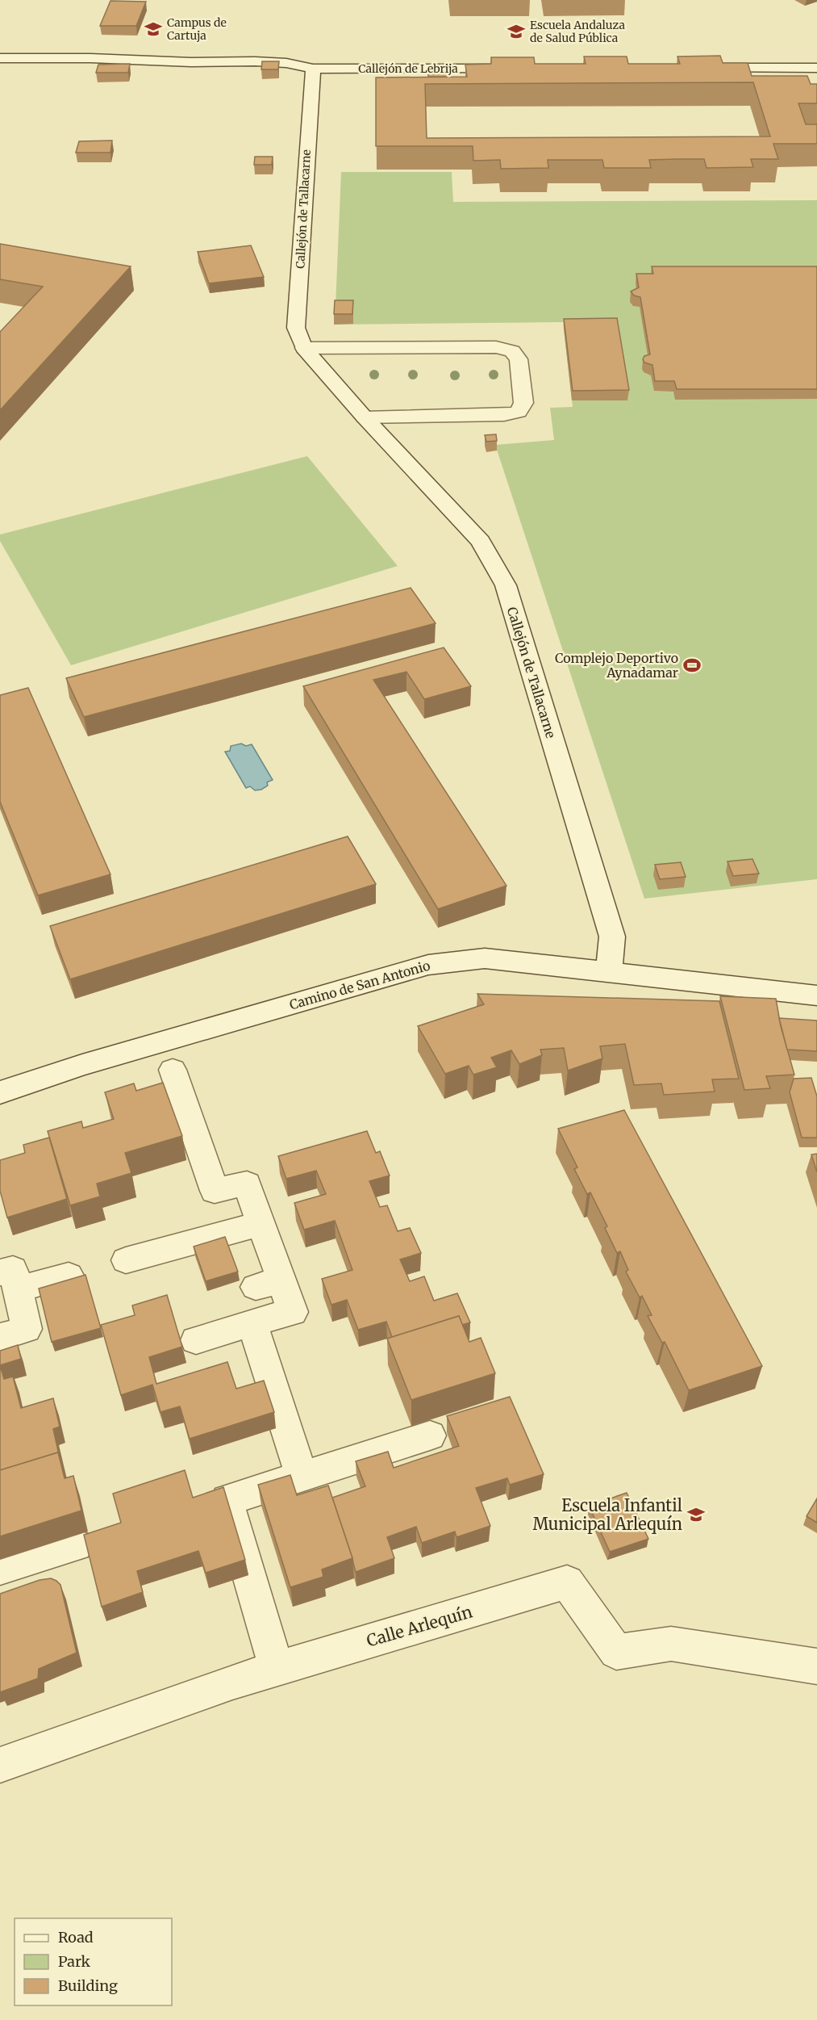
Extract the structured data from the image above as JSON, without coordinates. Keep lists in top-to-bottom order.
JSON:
{
  "streets": {
    "street": [
      "Callejón de Lebrija",
      "Callejón de Tallacarne",
      "Camino de San Antonio",
      "Calle Arlequín"
    ]
  },
  "crossings": [
    ["Callejón de Lebrija", "Callejón de Tallacarne"],
    ["Callejón de Tallacarne", "Camino de San Antonio"]
  ],
  "places": {
    "school or university": ["Campus de Cartuja", "Escuela Andaluza de Salud Pública", "Escuela Infantil Municipal Arlequín"],
    "sports": ["Complejo Deportivo Aynadamar"]
  },
  "legend": ["Road", "Park", "Building"]
}
